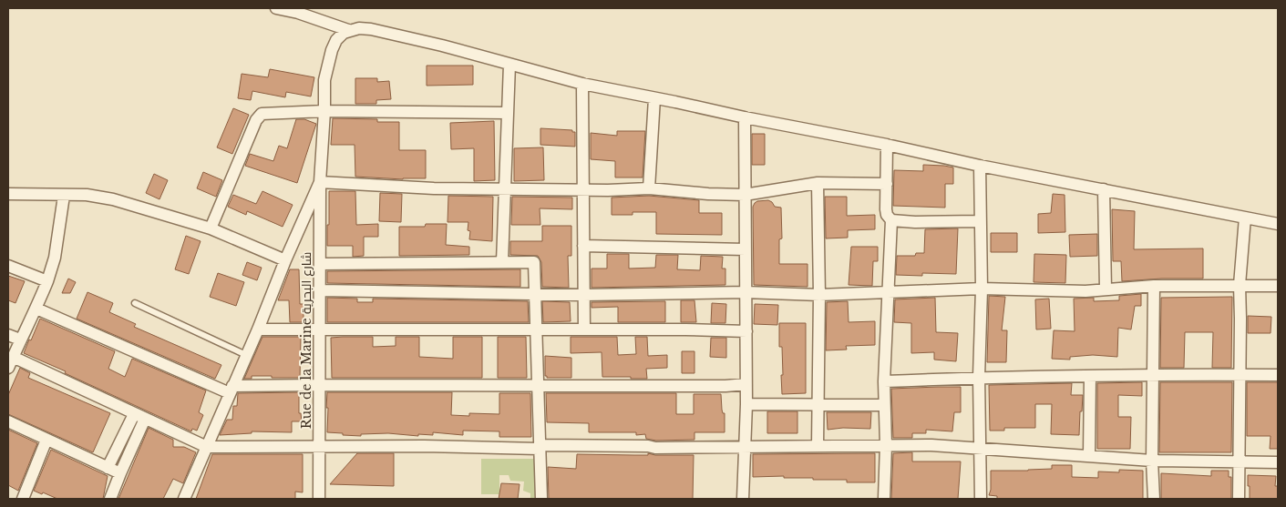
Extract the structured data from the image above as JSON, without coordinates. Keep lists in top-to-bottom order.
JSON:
{
  "streets": {
    "street": ["Rue de la Marine شارع البحرية"]
  }
}
